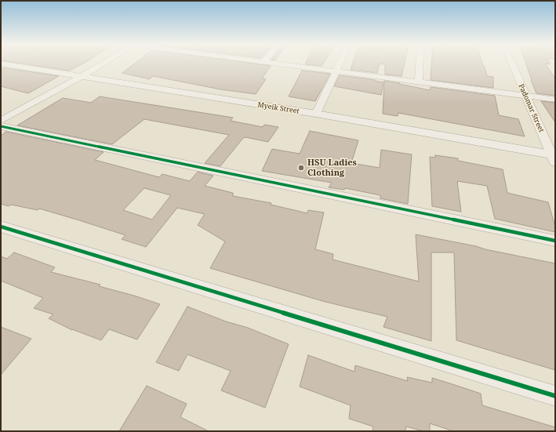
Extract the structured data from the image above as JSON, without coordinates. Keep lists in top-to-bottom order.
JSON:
{
  "streets": {
    "street": ["Myeik Street", "Padomar Street"]
  },
  "crossings": [
    ["Myeik Street", "Padomar Street"]
  ],
  "places": ["HSU Ladies Clothing"]
}
